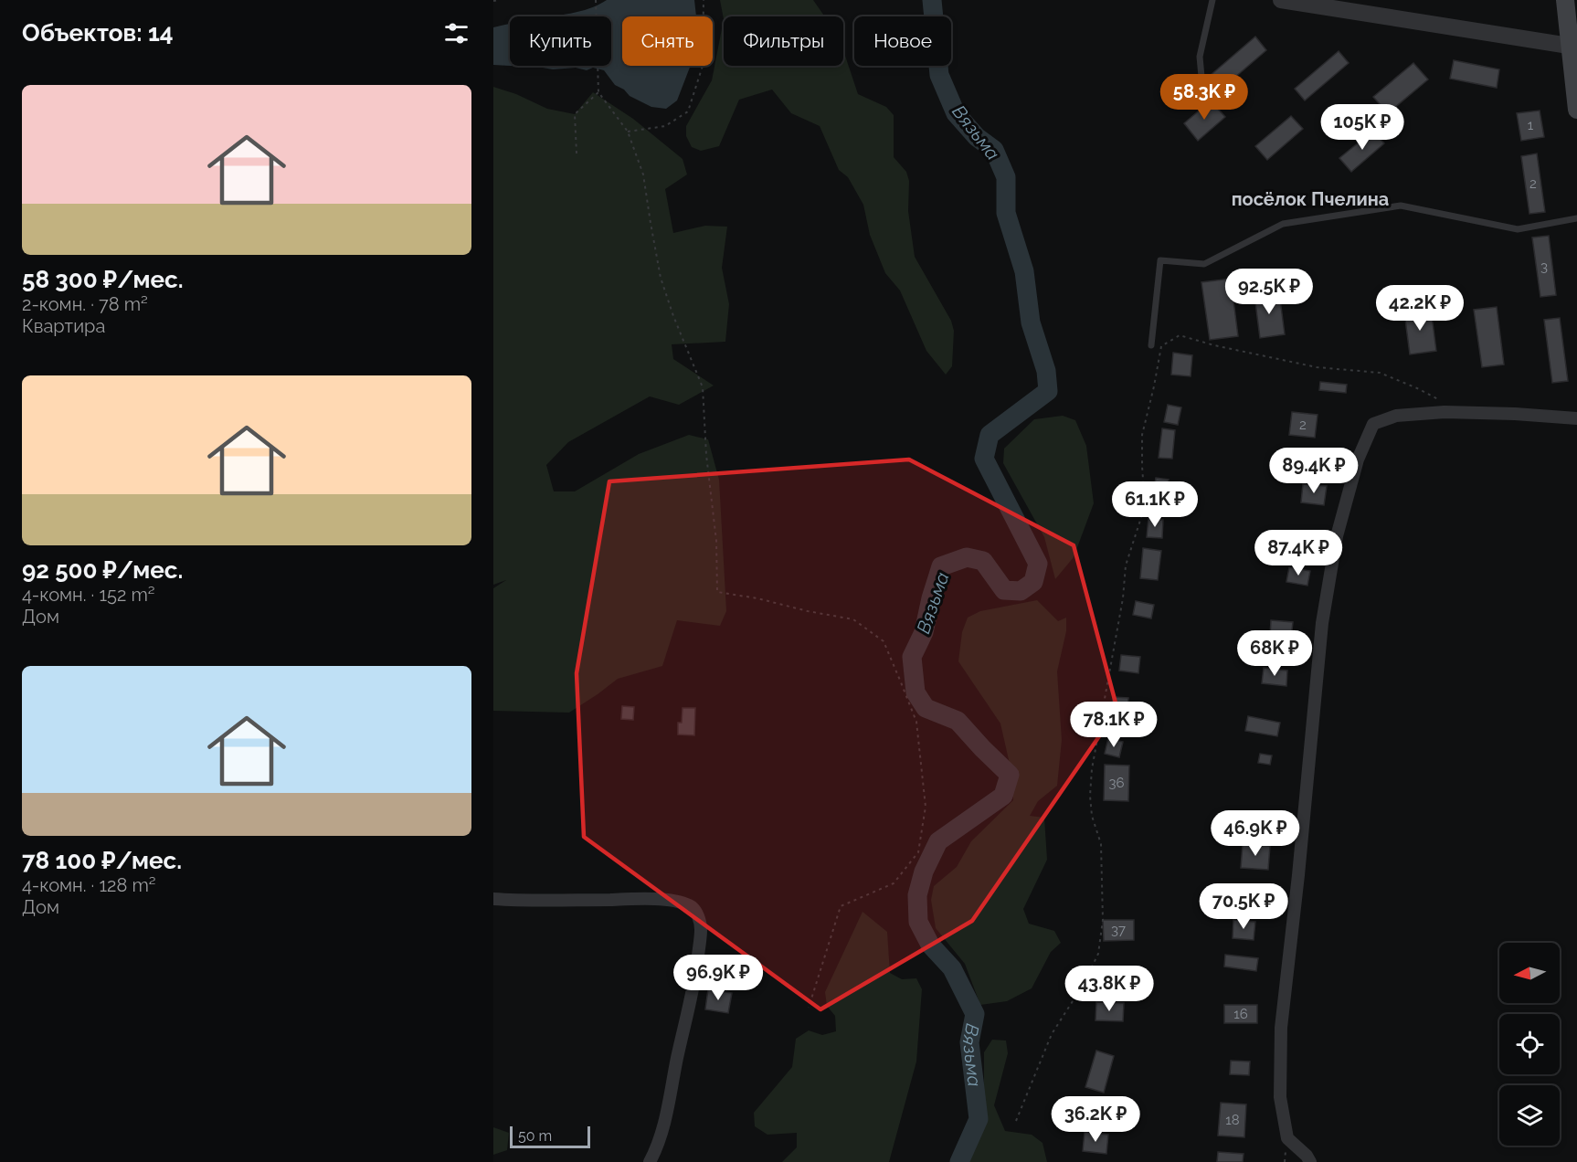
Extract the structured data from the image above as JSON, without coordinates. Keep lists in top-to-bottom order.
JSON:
{
  "districts": ["посёлок Пчелина"],
  "water": ["Вязьма"],
  "house_numbers": [
    "1",
    "2",
    "3",
    "2",
    "36",
    "37",
    "16",
    "18"
  ],
  "scale_bar": "50 m",
  "north": "left",
  "page": {
    "heading": "Объектов: 14",
    "chip": [
      "Купить",
      "Снять",
      "Фильтры",
      "Новое"
    ],
    "list": [
      {
        "name": "58 300 ₽/мес.",
        "note": "2-комн. · 78 m² · Квартира"
      },
      {
        "name": "92 500 ₽/мес.",
        "note": "4-комн. · 152 m² · Дом"
      },
      {
        "name": "78 100 ₽/мес.",
        "note": "4-комн. · 128 m² · Дом"
      }
    ],
    "price": [
      "58.3K ₽",
      "105K ₽",
      "92.5K ₽",
      "42.2K ₽",
      "89.4K ₽",
      "61.1K ₽",
      "87.4K ₽",
      "68K ₽",
      "78.1K ₽",
      "46.9K ₽",
      "70.5K ₽",
      "96.9K ₽",
      "43.8K ₽",
      "36.2K ₽"
    ],
    "scale": "50 m"
  }
}
